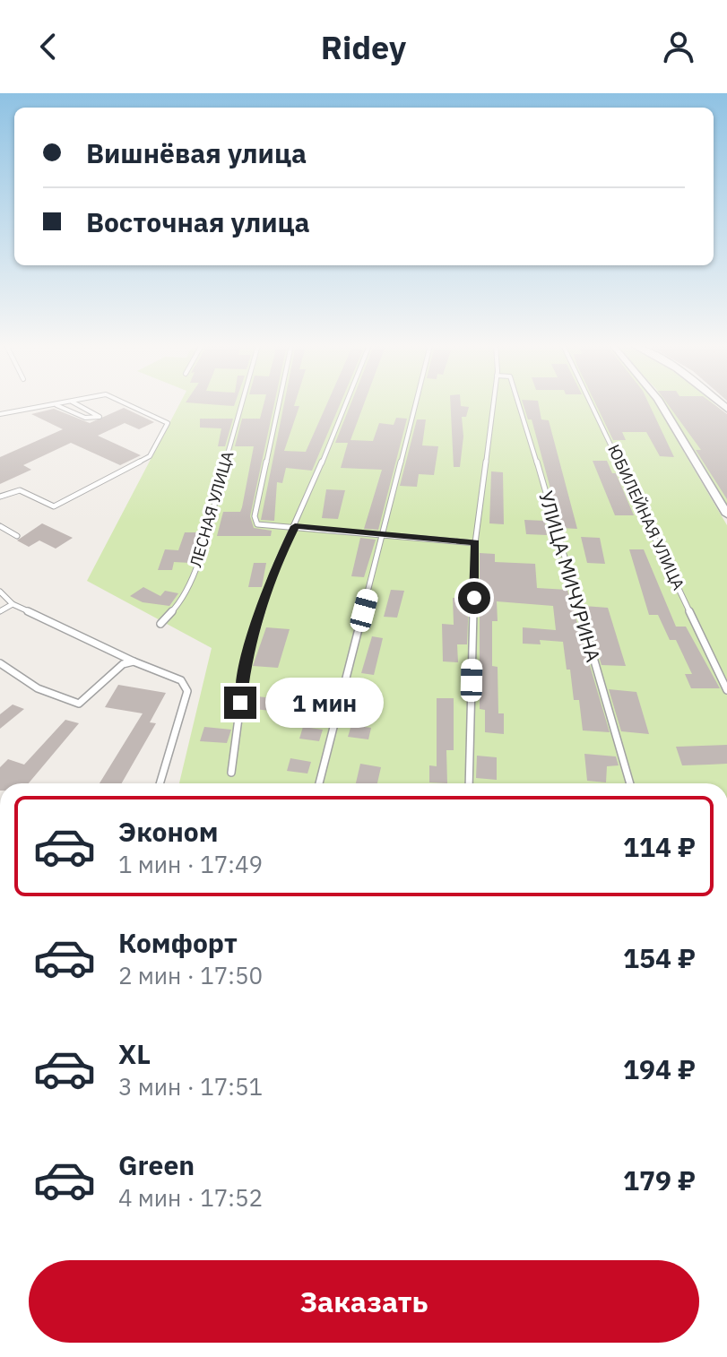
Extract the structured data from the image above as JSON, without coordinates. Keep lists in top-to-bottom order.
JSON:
{
  "streets": {
    "lane": ["ЛЕСНАЯ УЛИЦА", "ЮБИЛЕЙНАЯ УЛИЦА", "УЛИЦА МИЧУРИНА"]
  },
  "page": {
    "header": "Ridey",
    "banner": ["Вишнёвая улица", "Восточная улица"],
    "bubble": "1 мин",
    "list": [
      {
        "name": "Эконом",
        "note": "1 мин · 17:49",
        "value": "114 ₽"
      },
      {
        "name": "Комфорт",
        "note": "2 мин · 17:50",
        "value": "154 ₽"
      },
      {
        "name": "XL",
        "note": "3 мин · 17:51",
        "value": "194 ₽"
      },
      {
        "name": "Green",
        "note": "4 мин · 17:52",
        "value": "179 ₽"
      }
    ],
    "buttons": "Заказать"
  }
}
